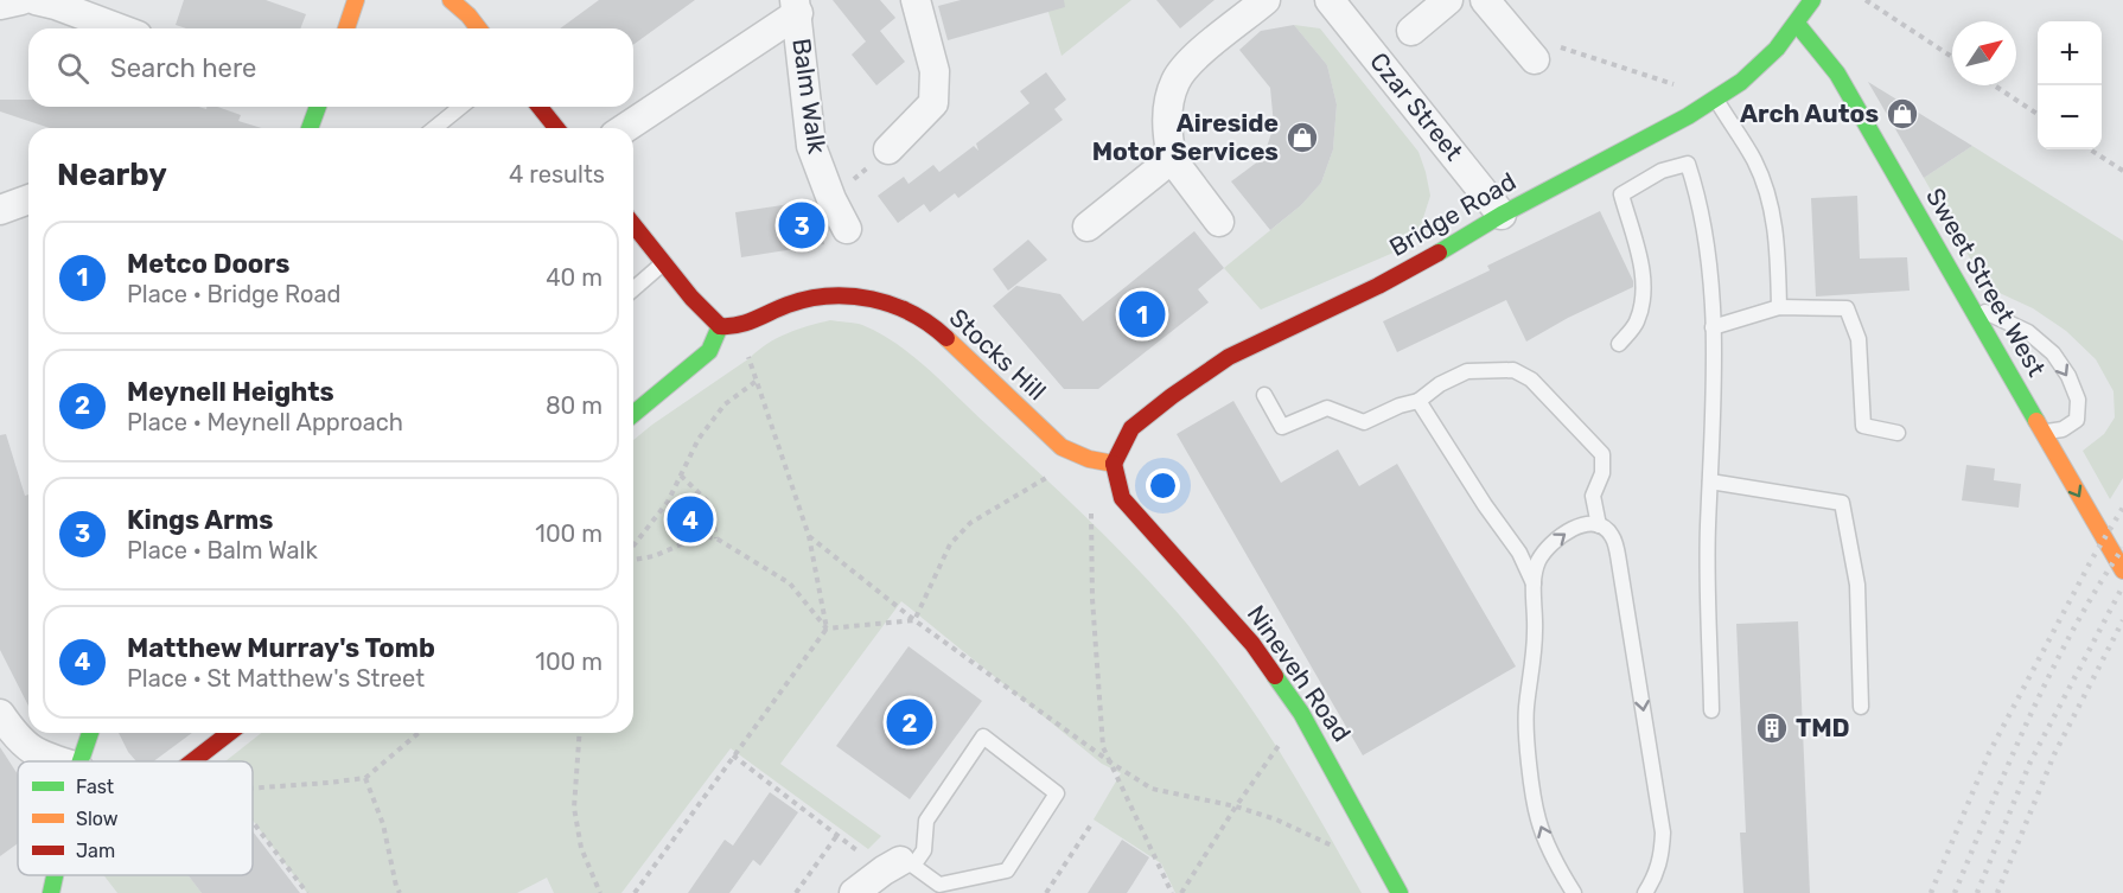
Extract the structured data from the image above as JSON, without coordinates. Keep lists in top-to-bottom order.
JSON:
{
  "streets": {
    "street": [
      "Balm Walk",
      "Czar Street",
      "Bridge Road",
      "Sweet Street West",
      "Stocks Hill",
      "Nineveh Road"
    ]
  },
  "crossings": [
    ["Czar Street", "Bridge Road"],
    ["Bridge Road", "Sweet Street West"],
    ["Bridge Road", "Stocks Hill"],
    ["Bridge Road", "Nineveh Road"],
    ["Stocks Hill", "Nineveh Road"]
  ],
  "places": {
    "shop": ["Arch Autos", "Aireside Motor Services"],
    "building": ["TMD"]
  },
  "legend": ["Fast", "Slow", "Jam"],
  "north": "top right",
  "page": {
    "map_buttons": ["+", "−"],
    "search": "Search here",
    "heading": ["Nearby", "4 results"],
    "pins": [
      "3",
      "1",
      "4",
      "2"
    ],
    "list": [
      {
        "mark": "1",
        "name": "Metco Doors",
        "note": "Place · Bridge Road",
        "value": "40 m"
      },
      {
        "mark": "2",
        "name": "Meynell Heights",
        "note": "Place · Meynell Approach",
        "value": "80 m"
      },
      {
        "mark": "3",
        "name": "Kings Arms",
        "note": "Place · Balm Walk",
        "value": "100 m"
      },
      {
        "mark": "4",
        "name": "Matthew Murray's Tomb",
        "note": "Place · St Matthew's Street",
        "value": "100 m"
      }
    ]
  }
}
